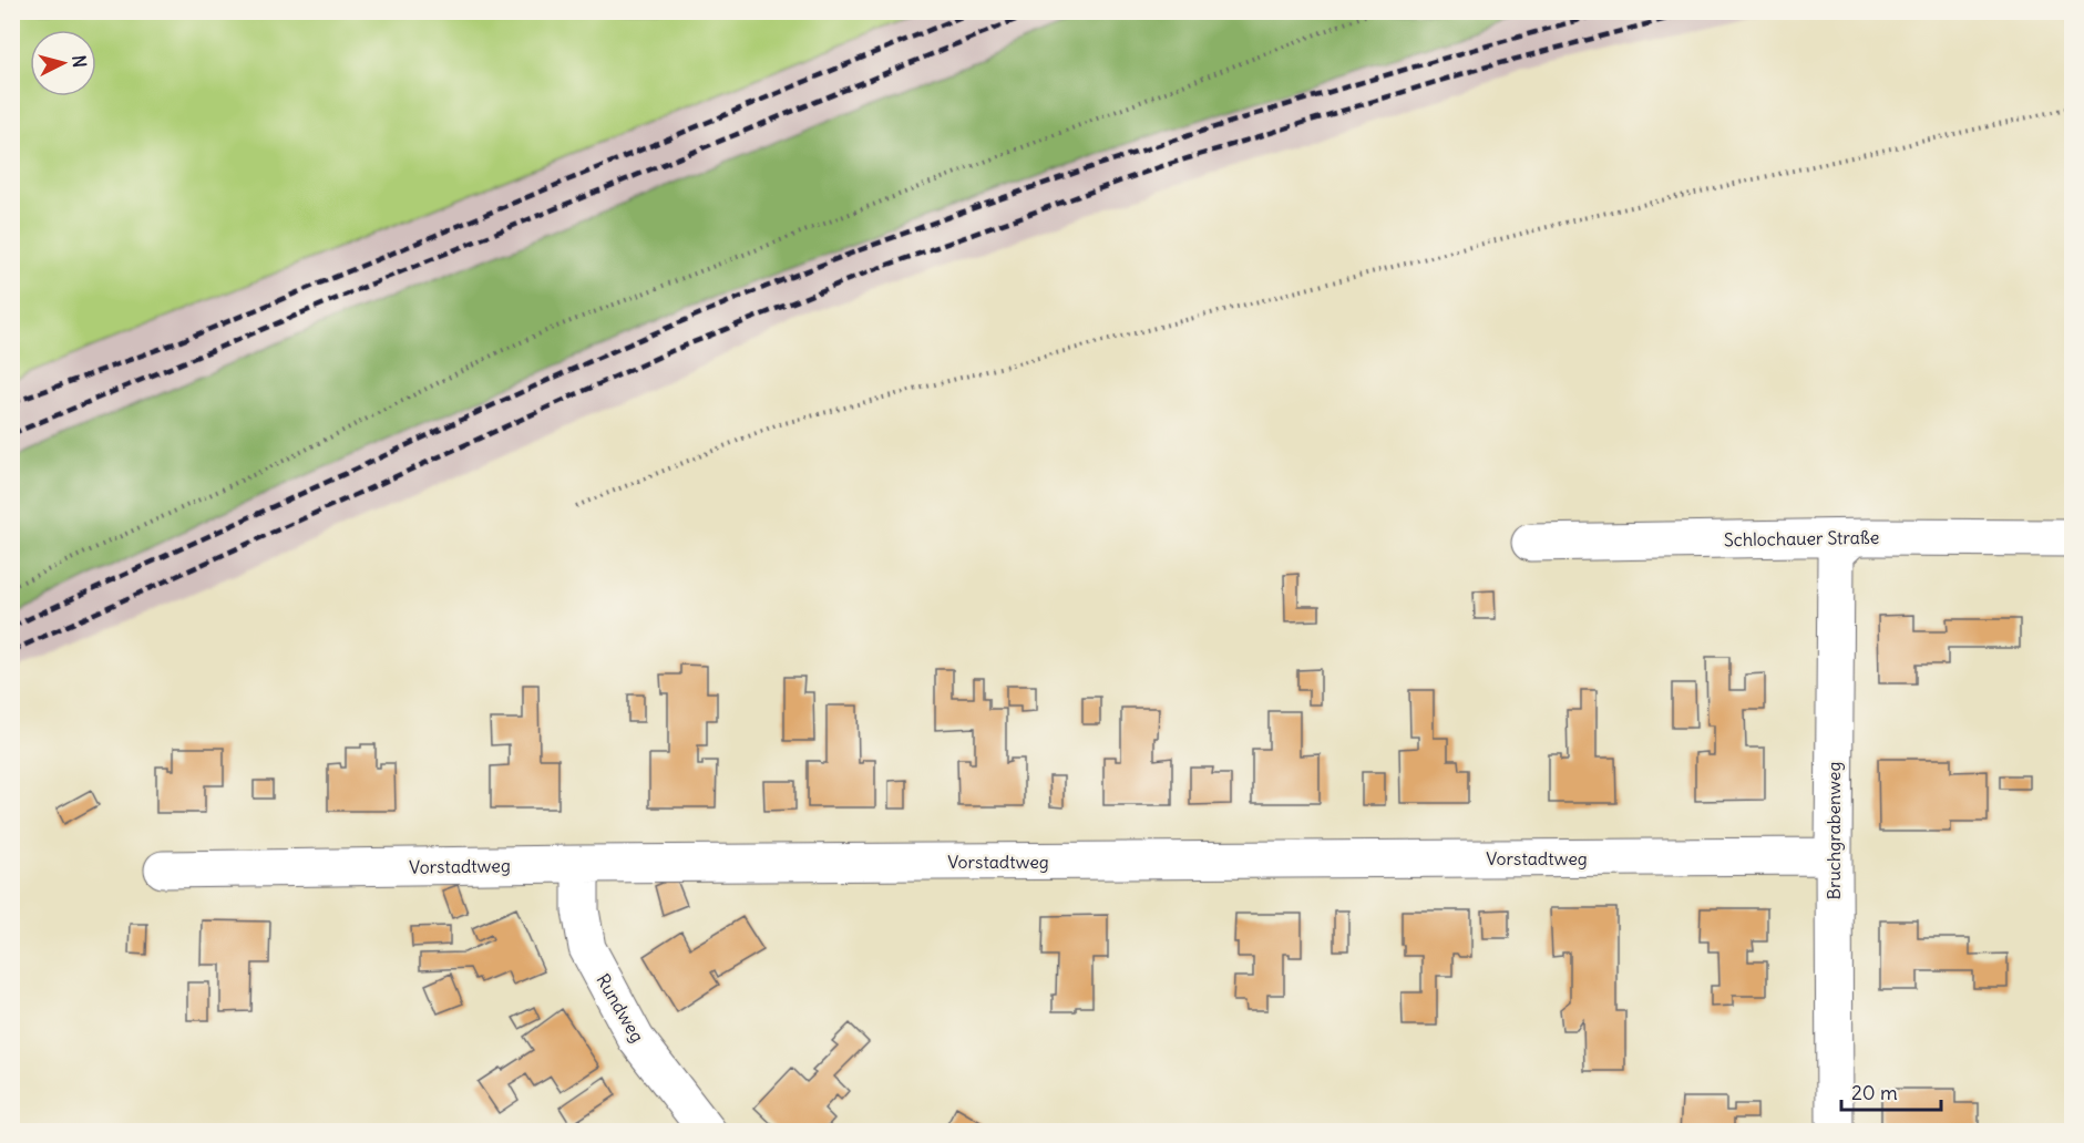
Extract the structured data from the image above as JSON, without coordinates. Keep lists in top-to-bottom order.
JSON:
{
  "streets": {
    "street": [
      "Schlochauer Straße",
      "Bruchgrabenweg",
      "Vorstadtweg",
      "Rundweg"
    ]
  },
  "crossings": [
    ["Schlochauer Straße", "Bruchgrabenweg"],
    ["Bruchgrabenweg", "Vorstadtweg"],
    ["Vorstadtweg", "Rundweg"]
  ],
  "scale_bar": "20 m",
  "north": "right"
}
